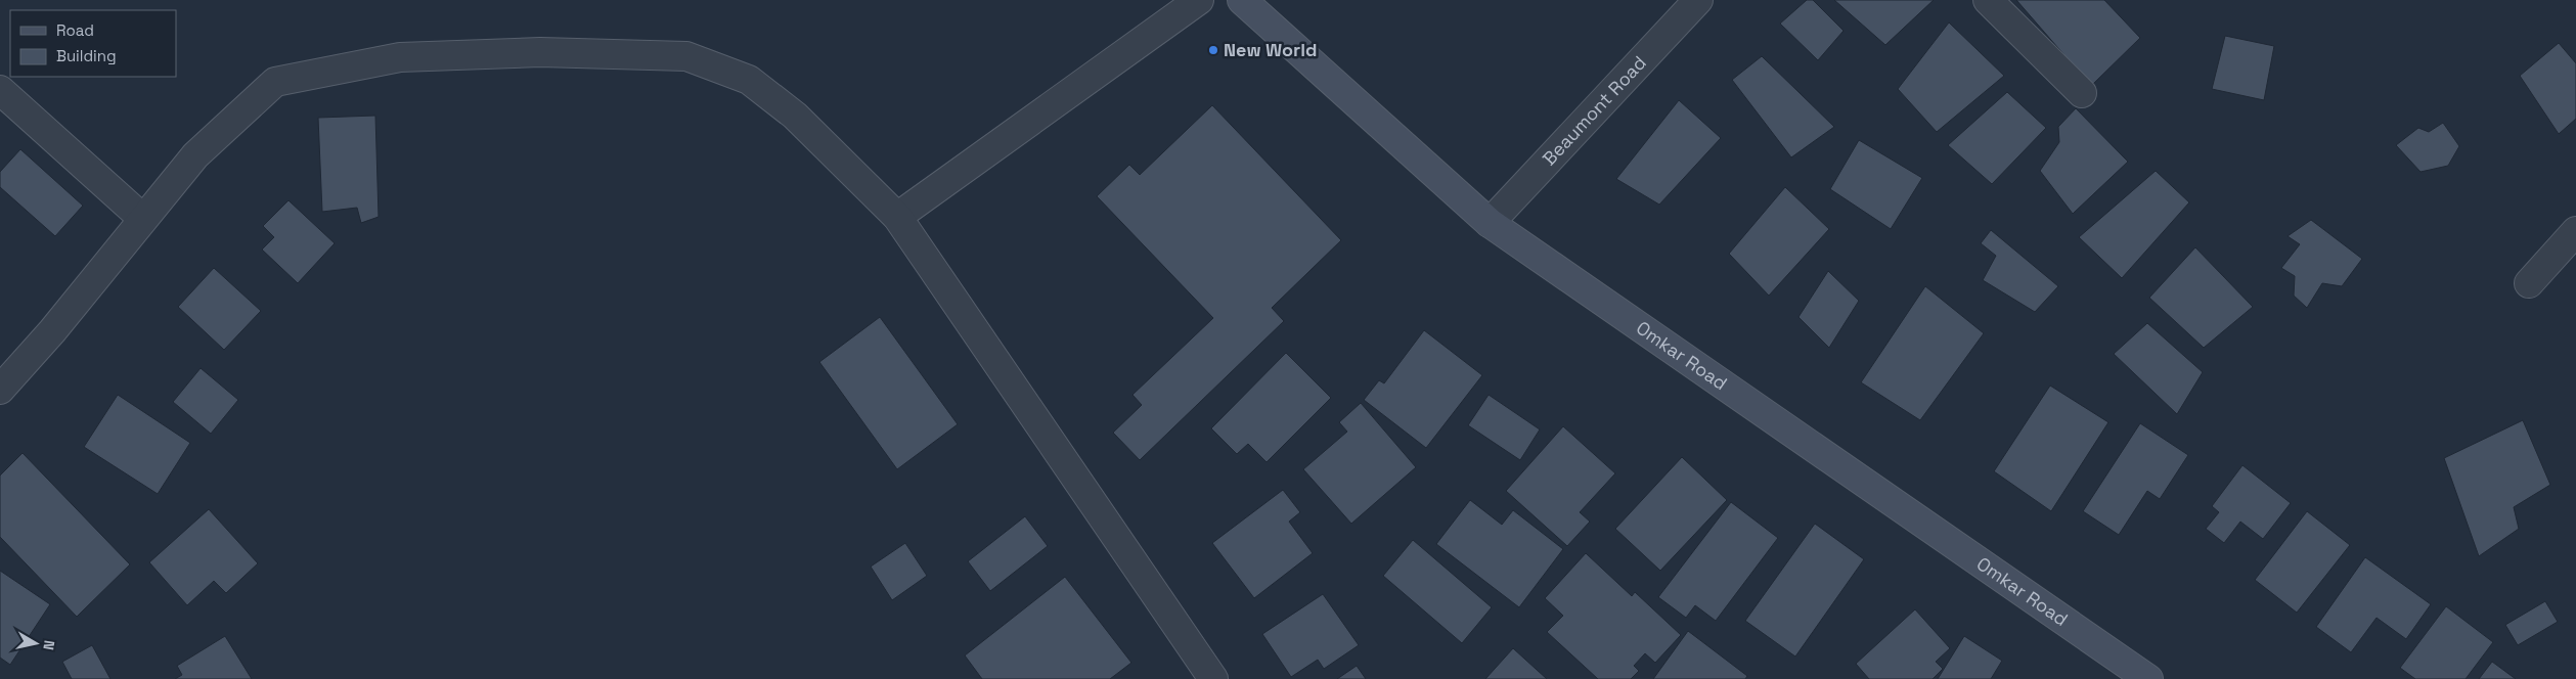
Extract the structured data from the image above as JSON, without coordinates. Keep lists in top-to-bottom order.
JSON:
{
  "streets": {
    "street": ["Beaumont Road", "Omkar Road"]
  },
  "crossings": [
    ["Beaumont Road", "Omkar Road"]
  ],
  "places": ["New World"],
  "legend": ["Road", "Building"],
  "north": "right"
}
